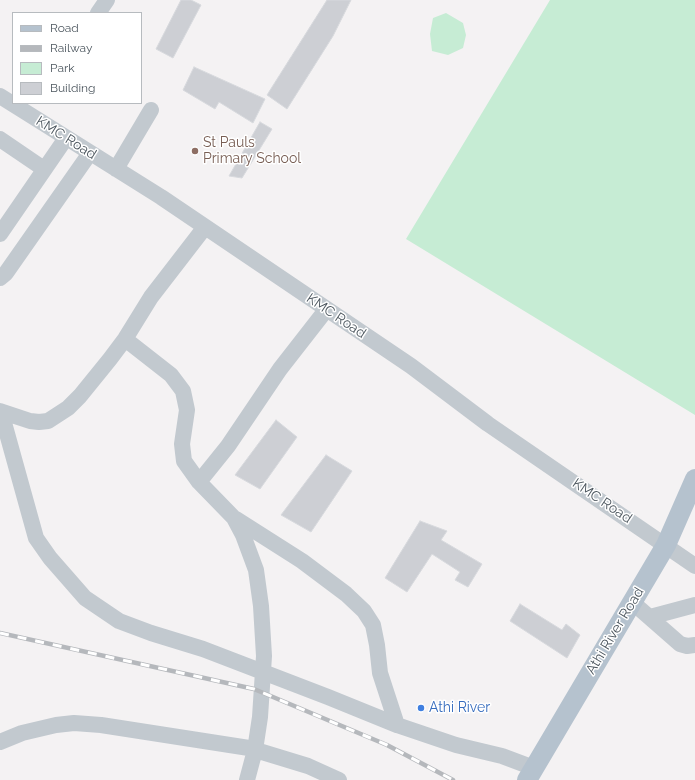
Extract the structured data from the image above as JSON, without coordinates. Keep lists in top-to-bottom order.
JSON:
{
  "streets": {
    "main road": ["Athi River Road"],
    "street": ["KMC Road"]
  },
  "crossings": [
    ["KMC Road", "Athi River Road"]
  ],
  "places": ["St Pauls Primary School", "Athi River"],
  "legend": [
    "Road",
    "Railway",
    "Park",
    "Building"
  ]
}
